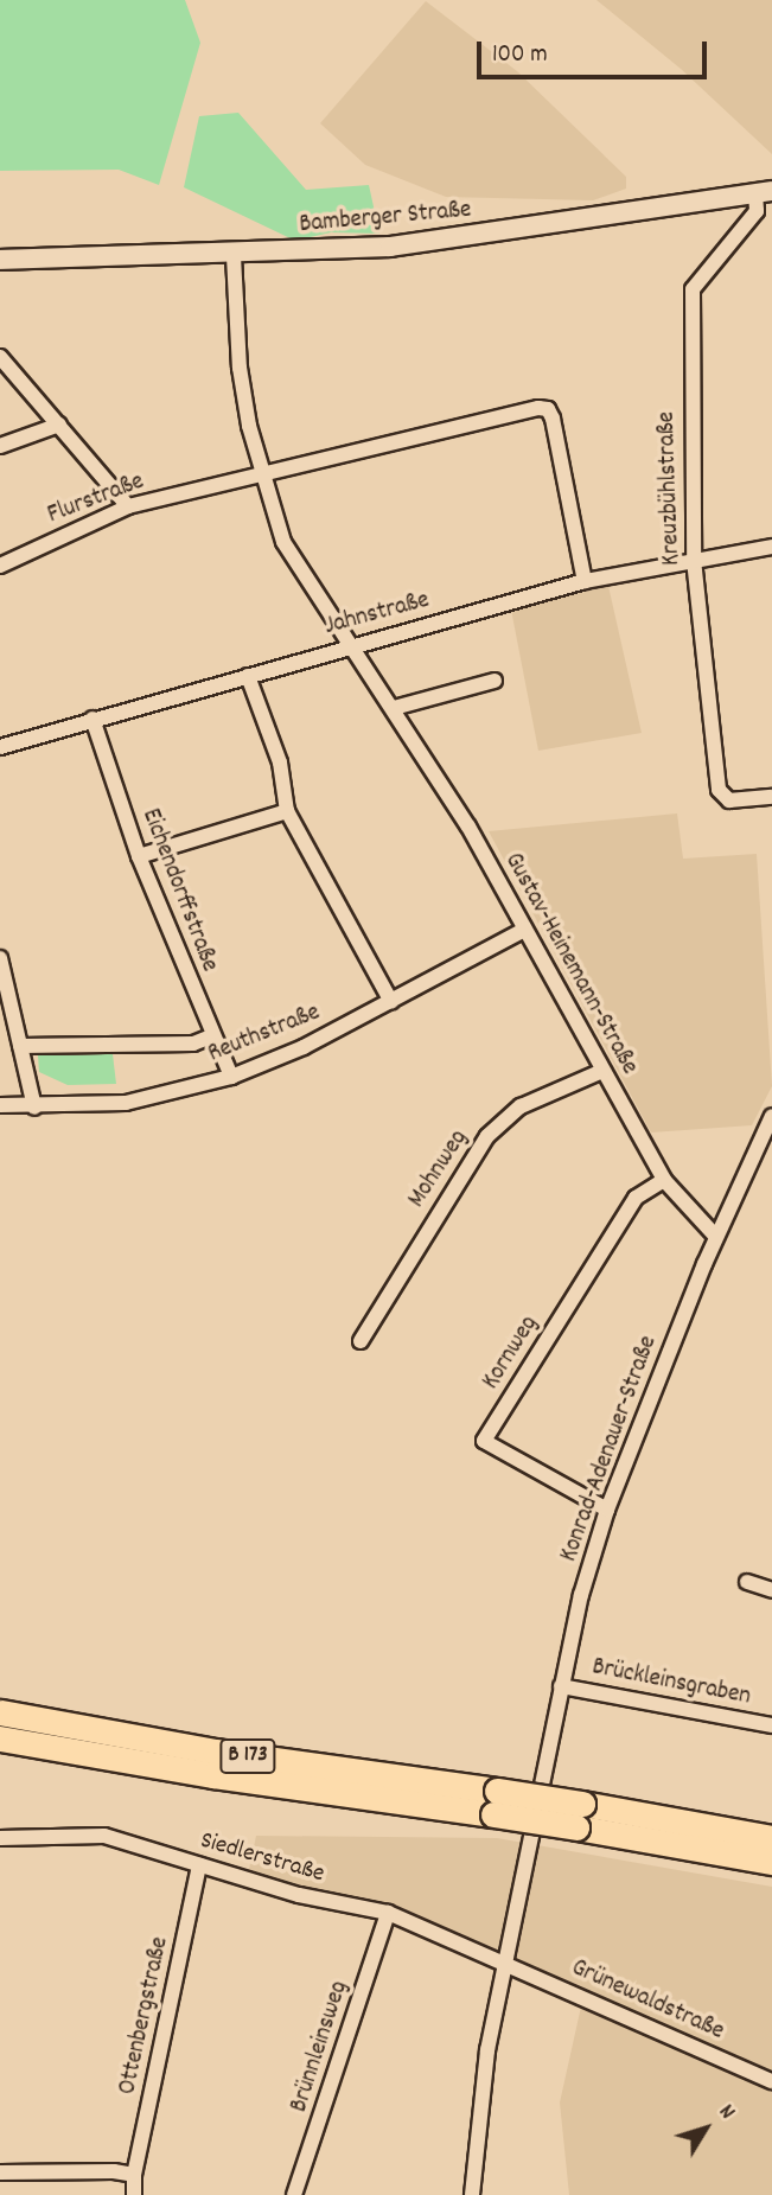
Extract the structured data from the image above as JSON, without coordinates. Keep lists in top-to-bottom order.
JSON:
{
  "streets": {
    "highway": ["B 173"],
    "street": [
      "Bamberger Straße",
      "Kreuzbühlstraße",
      "Flurstraße",
      "Jahnstraße",
      "Eichendorffstraße",
      "Gustav-Heinemann-Straße",
      "Reuthstraße",
      "Mohnweg",
      "Kornweg",
      "Konrad-Adenauer-Straße",
      "Brückleinsgraben",
      "Siedlerstraße",
      "Grünewaldstraße",
      "Ottenbergstraße",
      "Brünnleinsweg"
    ]
  },
  "crossings": [
    ["Bamberger Straße", "Kreuzbühlstraße"],
    ["Bamberger Straße", "Gustav-Heinemann-Straße"],
    ["Kreuzbühlstraße", "Jahnstraße"],
    ["Flurstraße", "Jahnstraße"],
    ["Flurstraße", "Gustav-Heinemann-Straße"],
    ["Jahnstraße", "Eichendorffstraße"],
    ["Jahnstraße", "Gustav-Heinemann-Straße"],
    ["Eichendorffstraße", "Reuthstraße"],
    ["Gustav-Heinemann-Straße", "Reuthstraße"],
    ["Gustav-Heinemann-Straße", "Mohnweg"],
    ["Gustav-Heinemann-Straße", "Kornweg"],
    ["Gustav-Heinemann-Straße", "Konrad-Adenauer-Straße"],
    ["Kornweg", "Konrad-Adenauer-Straße"],
    ["Konrad-Adenauer-Straße", "Brückleinsgraben"],
    ["Konrad-Adenauer-Straße", "Siedlerstraße"],
    ["Konrad-Adenauer-Straße", "Grünewaldstraße"],
    ["Siedlerstraße", "Grünewaldstraße"],
    ["Siedlerstraße", "Ottenbergstraße"],
    ["Siedlerstraße", "Brünnleinsweg"]
  ],
  "scale_bar": "100 m",
  "north": "top right"
}
